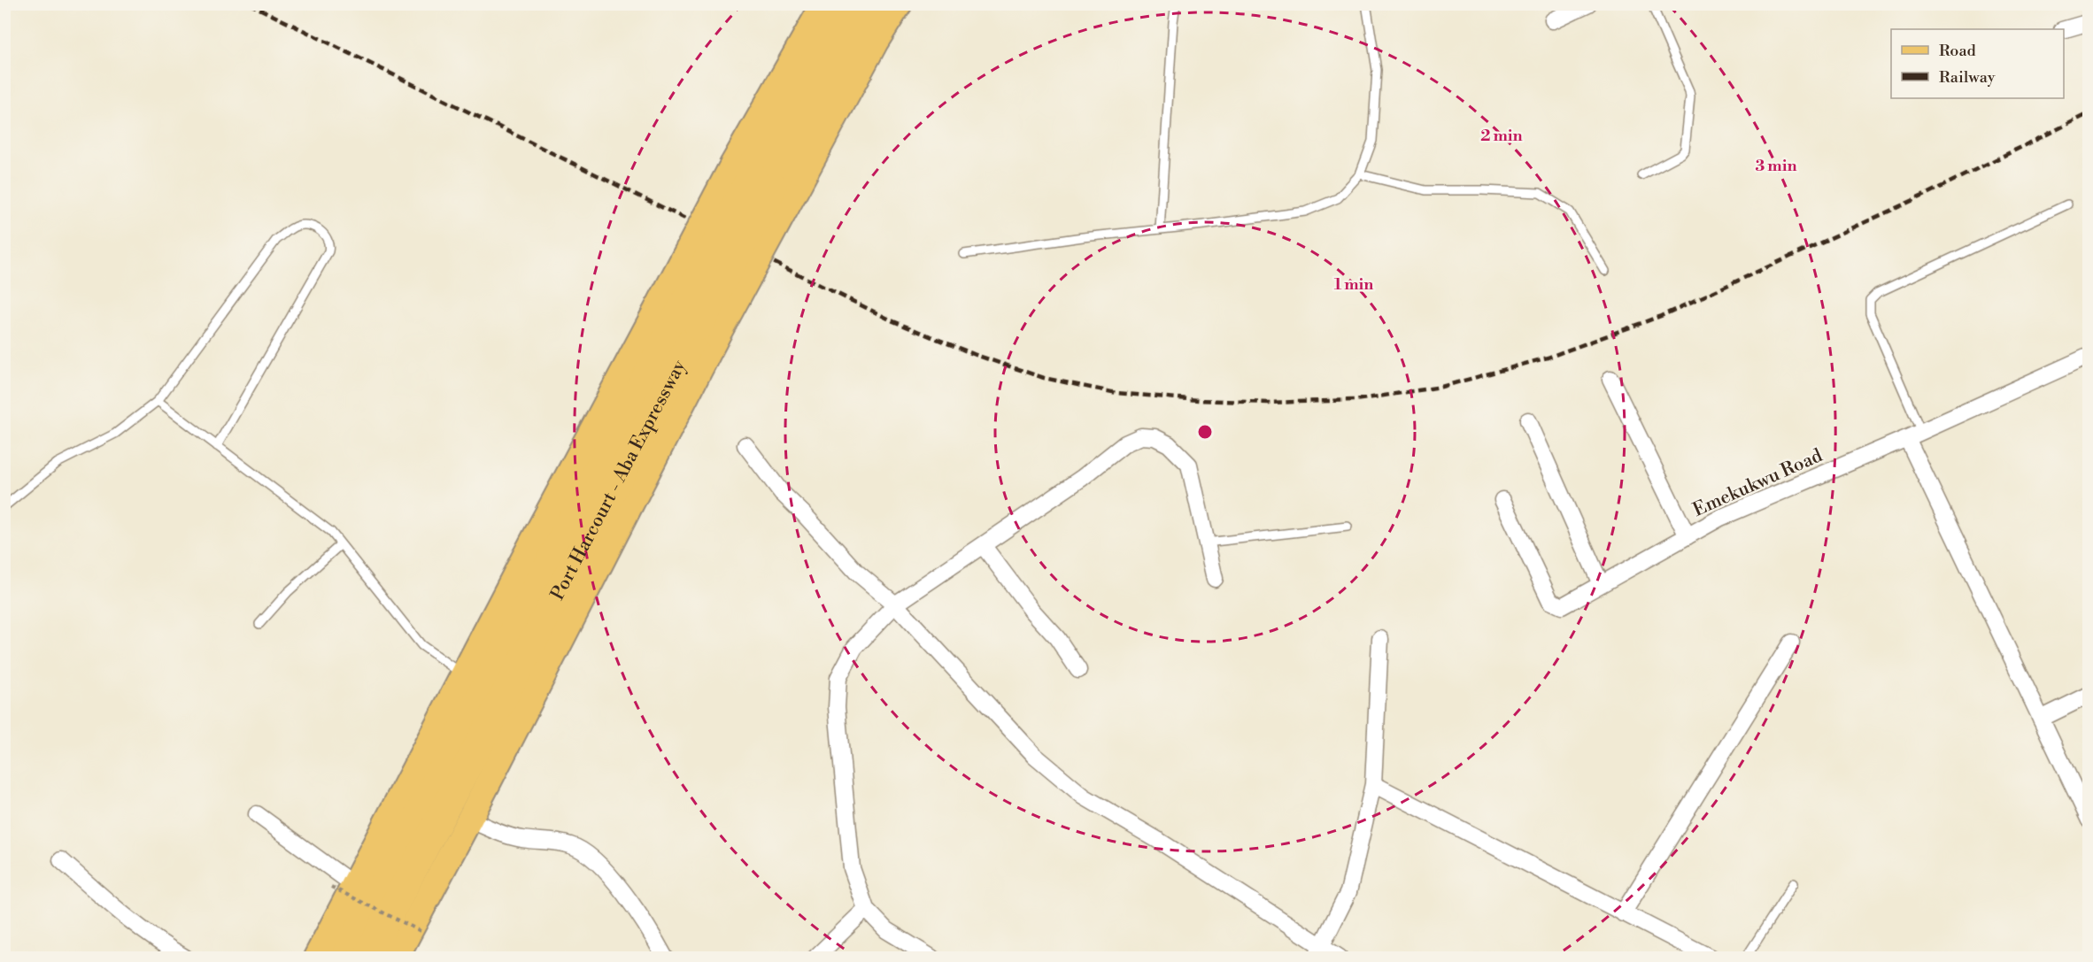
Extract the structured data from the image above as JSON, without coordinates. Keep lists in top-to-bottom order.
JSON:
{
  "streets": {
    "highway": ["Port Harcourt - Aba Expressway"],
    "street": ["Emekukwu Road"]
  },
  "legend": ["Road", "Railway"],
  "rings": ["2 min", "3 min", "1 min"]
}
